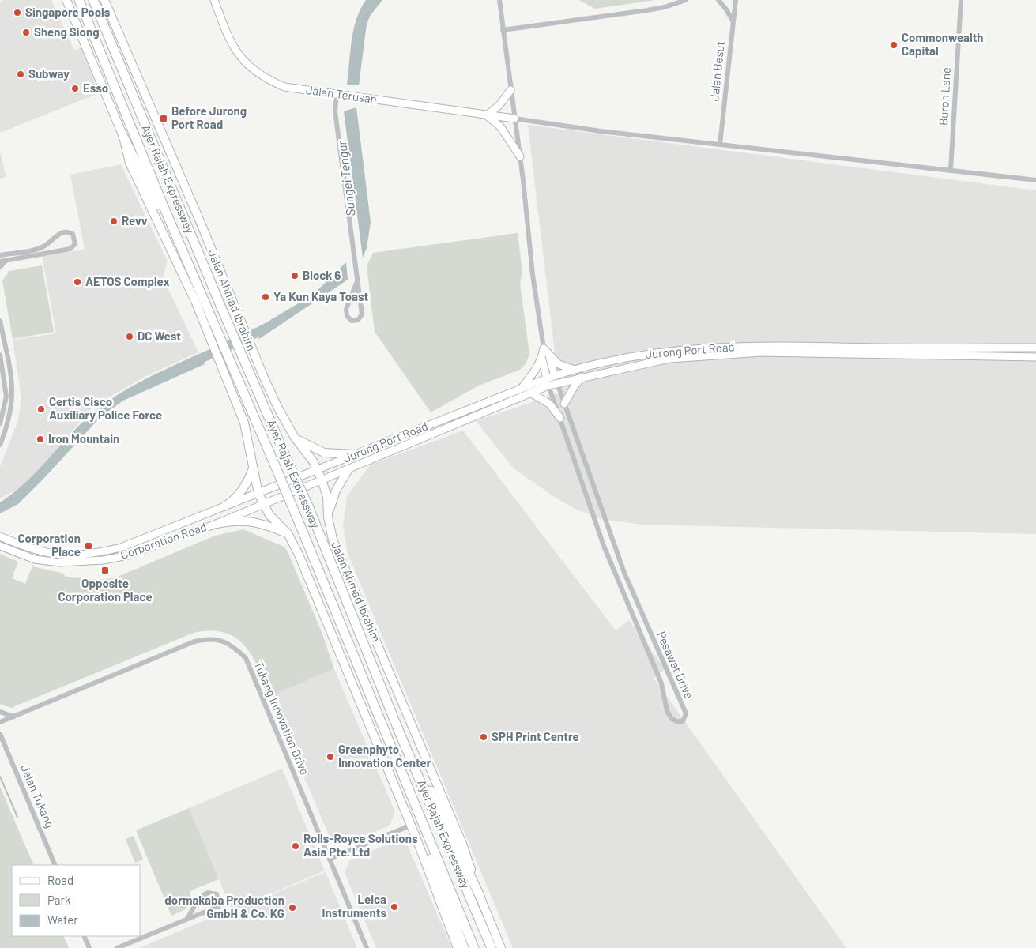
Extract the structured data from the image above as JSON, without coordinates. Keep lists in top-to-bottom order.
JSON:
{
  "streets": {
    "highway": ["Ayer Rajah Expressway"],
    "main road": [
      "Jalan Terusan",
      "Jalan Ahmad Ibrahim",
      "Jurong Port Road",
      "Corporation Road"
    ],
    "street": [
      "Jalan Besut",
      "Buroh Lane",
      "Pesawat Drive",
      "Tukang Innovation Drive",
      "Jalan Tukang"
    ]
  },
  "crossings": [
    ["Jalan Ahmad Ibrahim", "Jurong Port Road"],
    ["Jalan Ahmad Ibrahim", "Corporation Road"],
    ["Jurong Port Road", "Corporation Road"],
    ["Jurong Port Road", "Pesawat Drive"]
  ],
  "water": ["Sungei Tengar"],
  "places": {
    "other": [
      "Singapore Pools",
      "Sheng Siong",
      "Commonwealth Capital",
      "Subway",
      "Esso",
      "Revv",
      "Block 6",
      "AETOS Complex",
      "Ya Kun Kaya Toast",
      "DC West",
      "Certis Cisco Auxiliary Police Force",
      "Iron Mountain",
      "SPH Print Centre",
      "Greenphyto Innovation Center",
      "Rolls-Royce Solutions Asia Pte. Ltd",
      "Leica Instruments",
      "dormakaba Production GmbH & Co. KG"
    ],
    "transit": ["Before Jurong Port Road", "Corporation Place", "Opposite Corporation Place"]
  },
  "legend": ["Road", "Park", "Water"]
}
